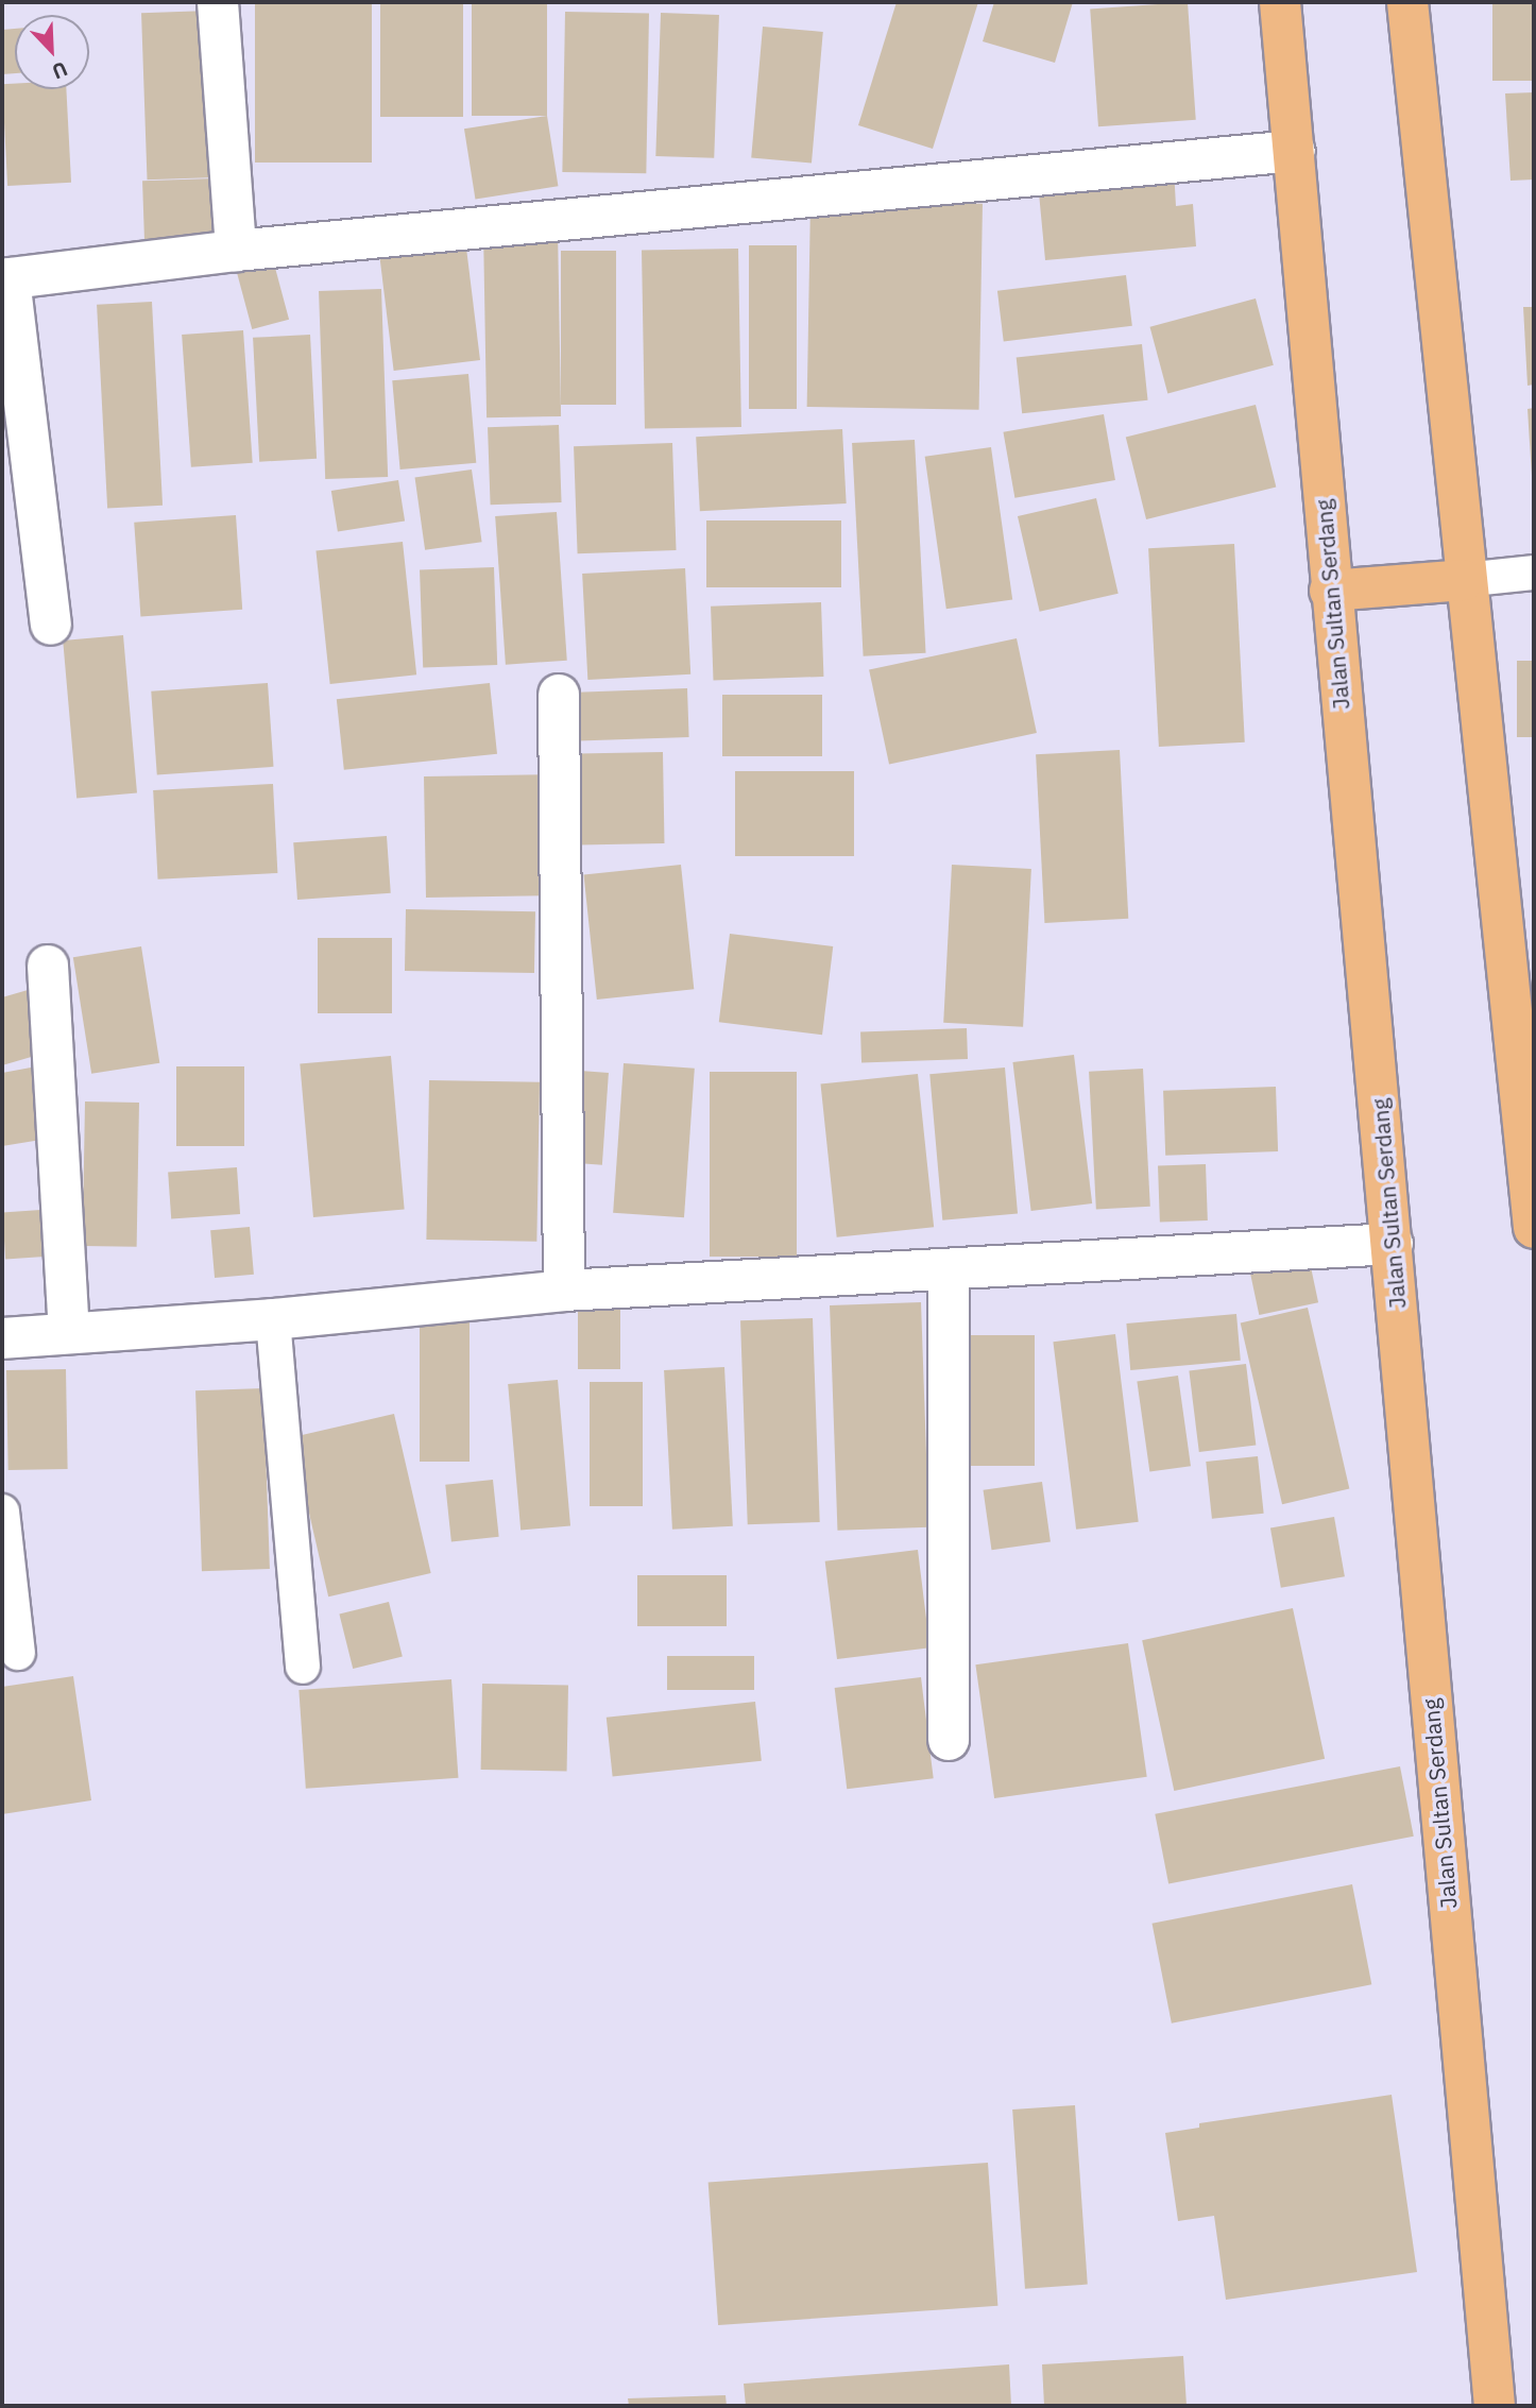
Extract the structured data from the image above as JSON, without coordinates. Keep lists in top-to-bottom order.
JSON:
{
  "streets": {
    "highway": ["Jalan Sultan Serdang"]
  },
  "north": "bottom right"
}
